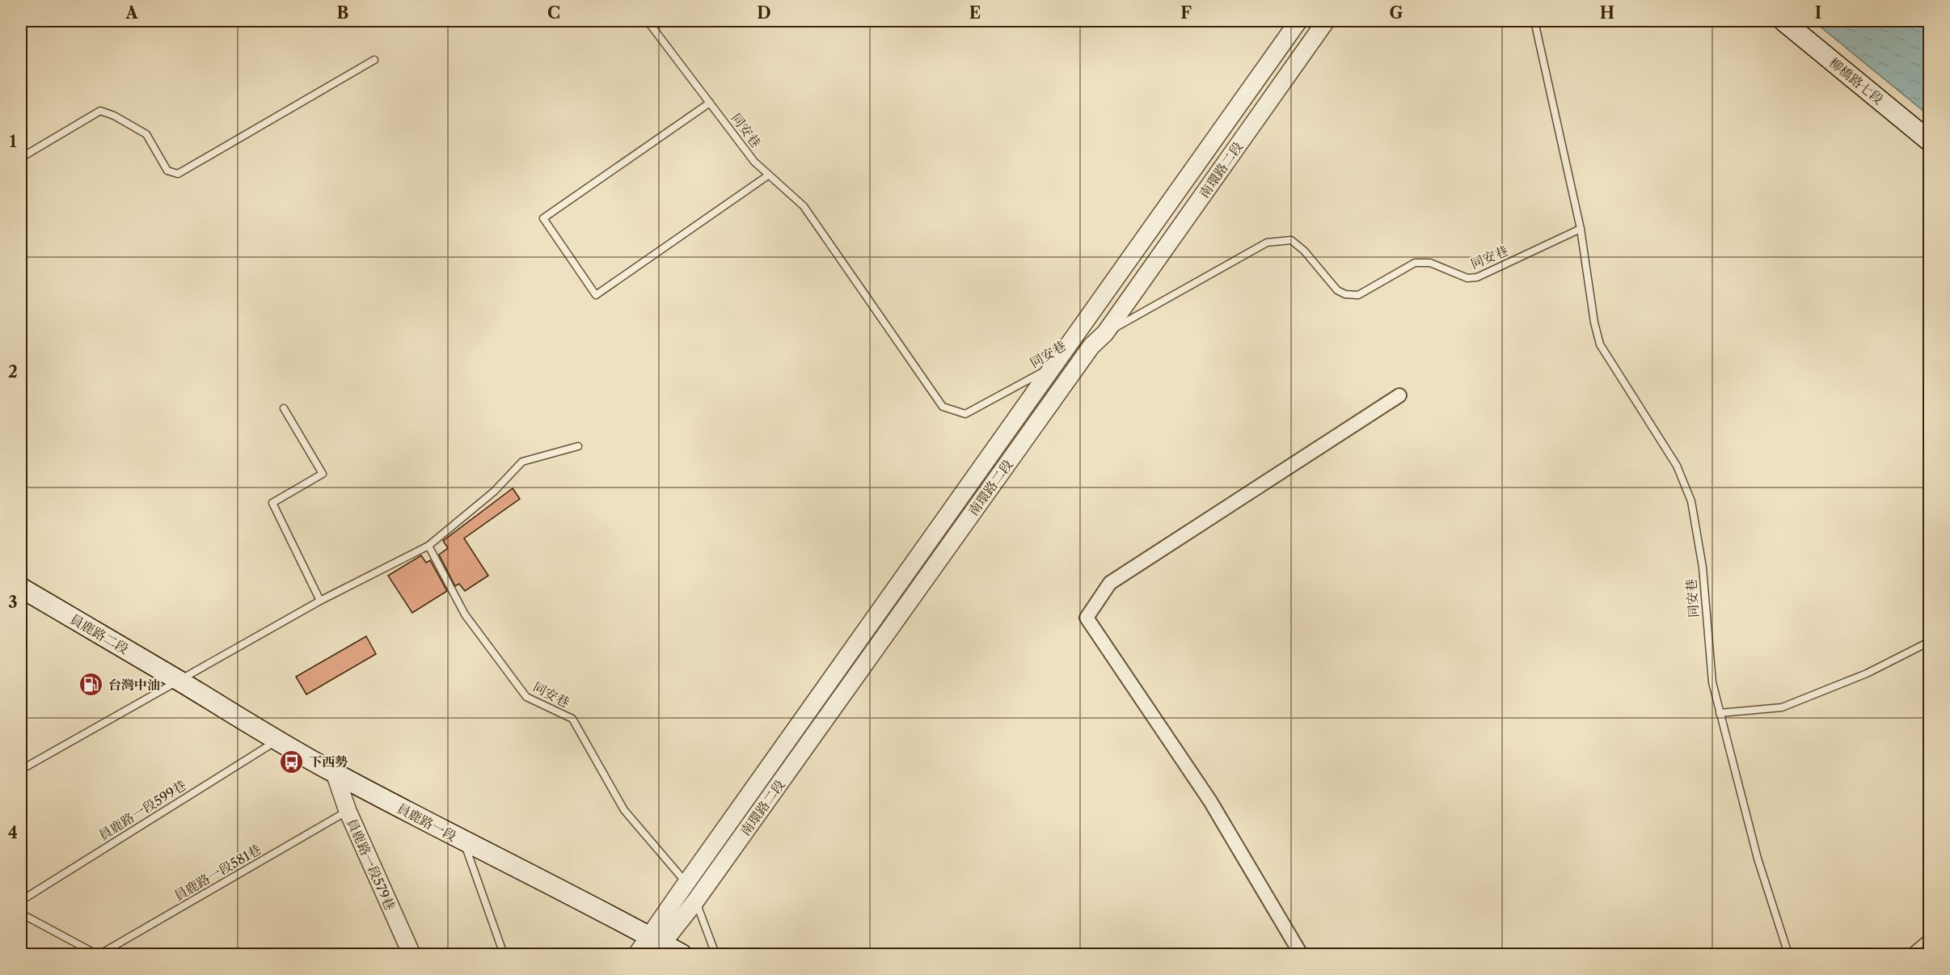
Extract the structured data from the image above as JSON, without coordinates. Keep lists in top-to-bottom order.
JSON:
{
  "streets": {
    "main road": ["柳橋路七段", "員鹿路二段", "員鹿路一段"],
    "street": ["南環路二段", "員鹿路一段579巷"],
    "lane": ["同安巷", "員鹿路一段599巷", "員鹿路一段581巷"]
  },
  "crossings": [
    ["同安巷", "南環路二段"],
    ["南環路二段", "員鹿路一段"],
    ["員鹿路二段", "員鹿路一段"],
    ["員鹿路一段599巷", "員鹿路一段"],
    ["員鹿路一段", "員鹿路一段579巷"],
    ["員鹿路一段579巷", "員鹿路一段581巷"]
  ],
  "places": {
    "fuel station": ["台灣中油"],
    "bus stop": ["下西勢"]
  },
  "grid": {
    "columns": [
      "A",
      "B",
      "C",
      "D",
      "E",
      "F",
      "G",
      "H",
      "I"
    ],
    "rows": [
      "1",
      "2",
      "3",
      "4"
    ]
  }
}
